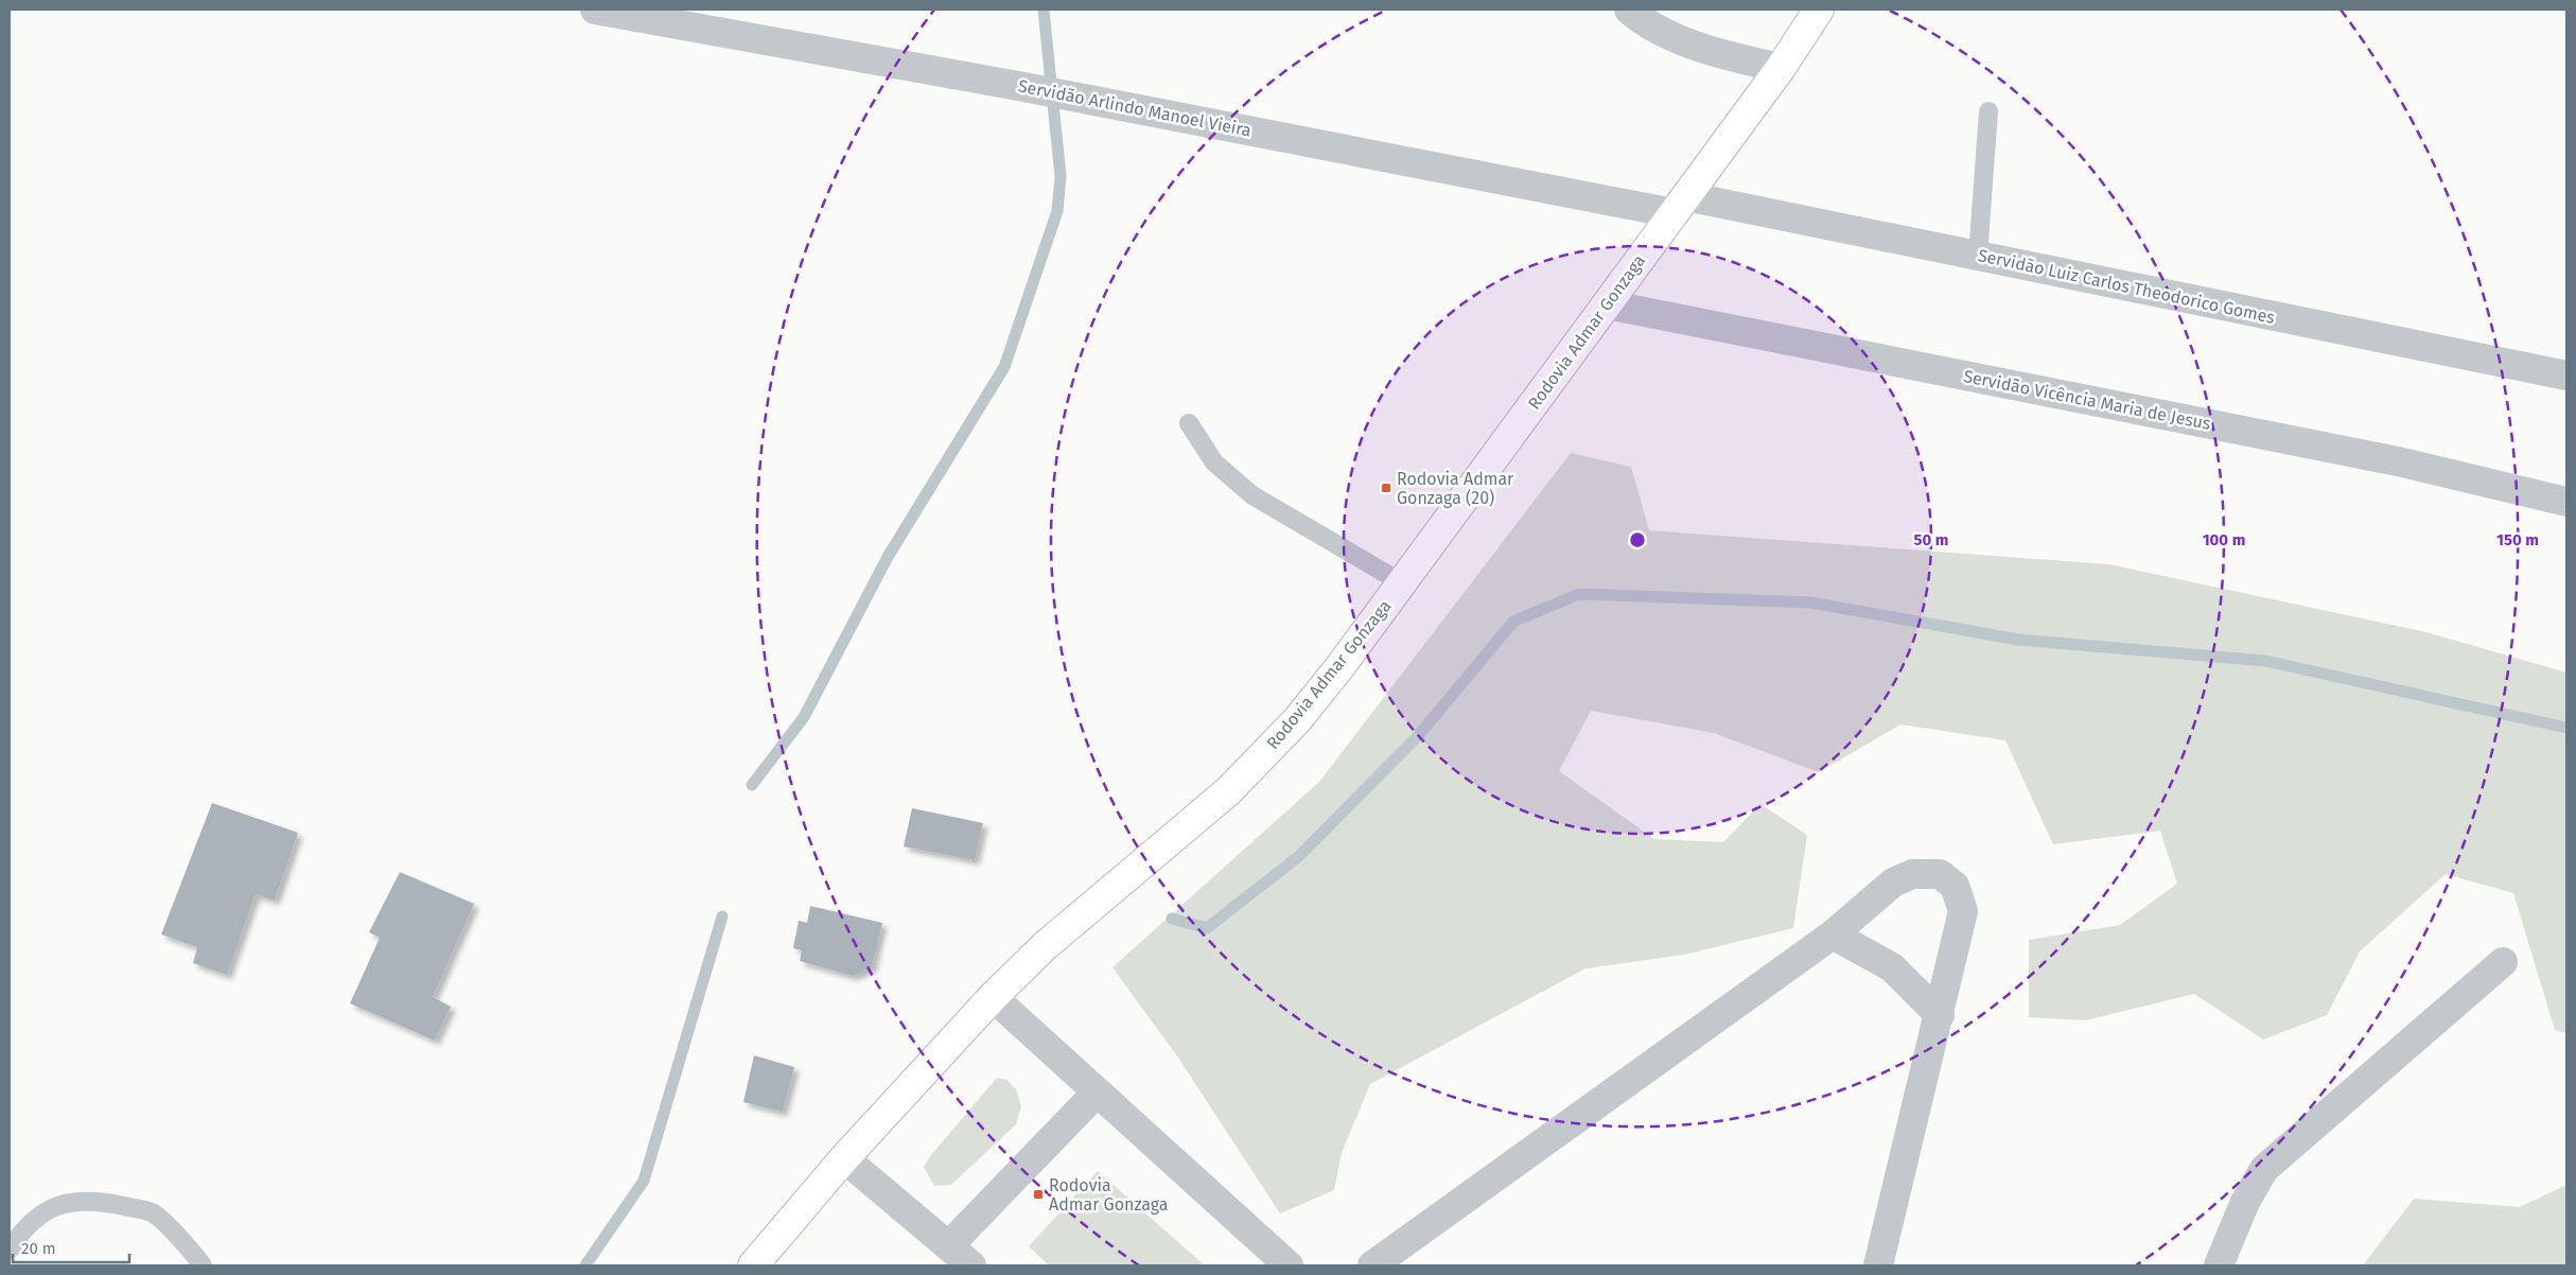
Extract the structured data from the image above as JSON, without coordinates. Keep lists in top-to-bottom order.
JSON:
{
  "streets": {
    "main road": ["Rodovia Admar Gonzaga"],
    "street": ["Servidão Arlindo Manoel Vieira", "Servidão Luiz Carlos Theodorico Gomes", "Servidão Vicência Maria de Jesus"]
  },
  "crossings": [
    ["Servidão Arlindo Manoel Vieira", "Servidão Luiz Carlos Theodorico Gomes"],
    ["Servidão Arlindo Manoel Vieira", "Rodovia Admar Gonzaga"],
    ["Servidão Luiz Carlos Theodorico Gomes", "Rodovia Admar Gonzaga"],
    ["Rodovia Admar Gonzaga", "Servidão Vicência Maria de Jesus"]
  ],
  "places": {
    "transit": ["Rodovia Admar Gonzaga (20)", "Rodovia Admar Gonzaga"]
  },
  "scale_bar": "20 m",
  "rings": ["50 m", "100 m", "150 m"]
}
